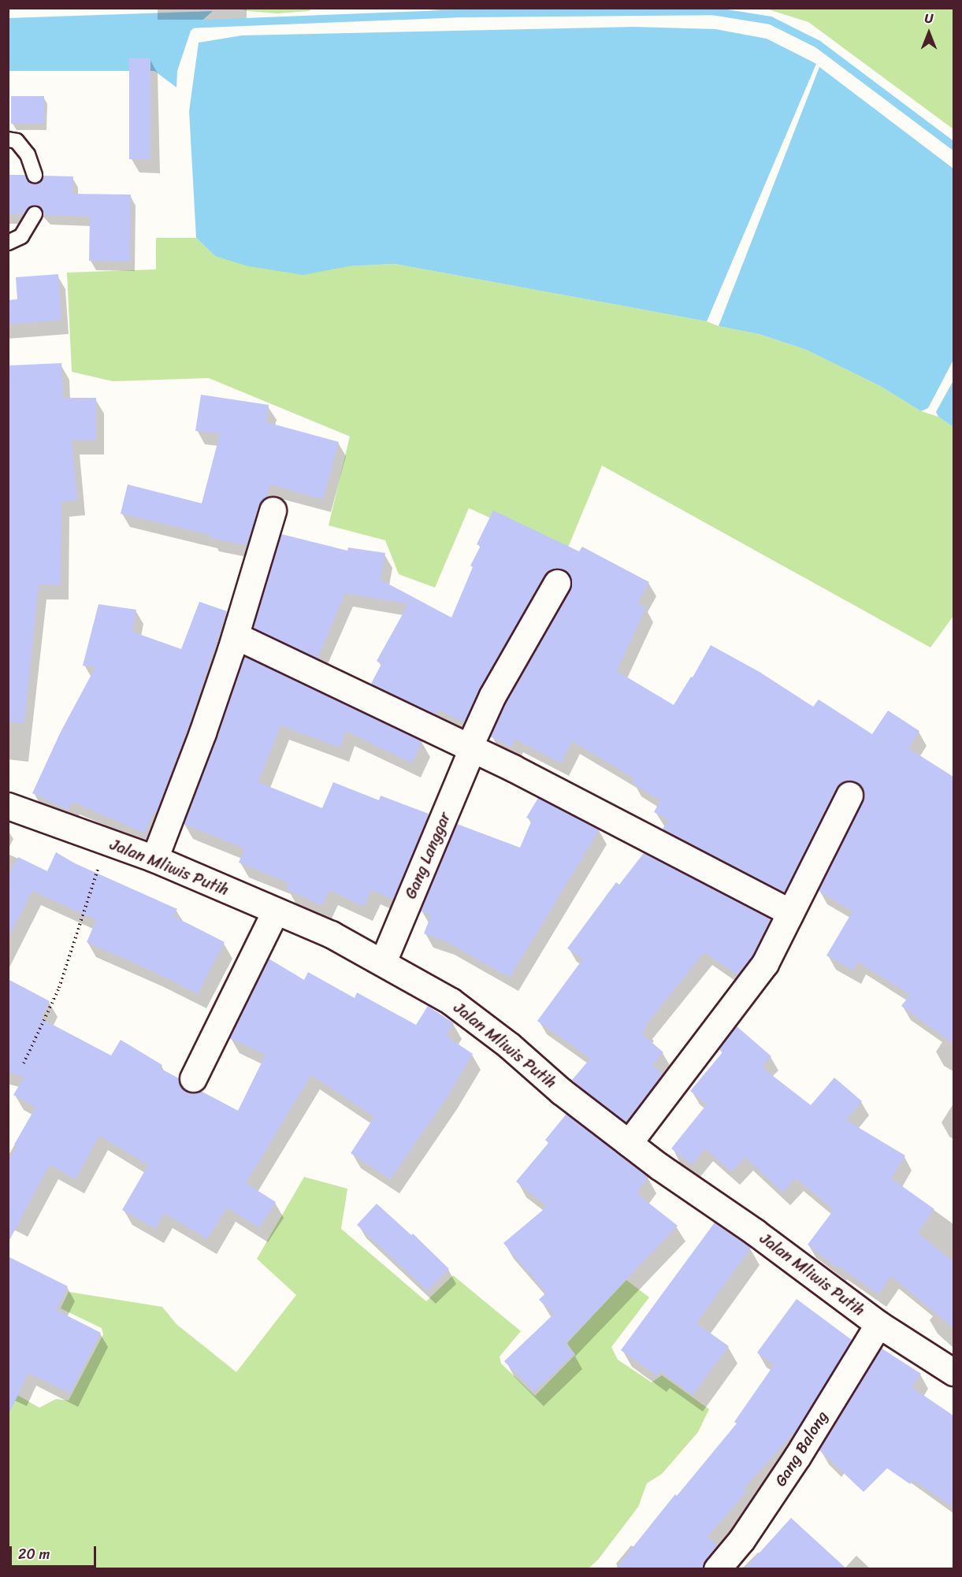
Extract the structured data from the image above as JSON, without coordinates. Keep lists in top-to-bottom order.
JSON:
{
  "streets": {
    "street": ["Gang Langgar", "Jalan Mliwis Putih", "Gang Balong"]
  },
  "crossings": [
    ["Gang Langgar", "Jalan Mliwis Putih"],
    ["Jalan Mliwis Putih", "Gang Balong"]
  ],
  "scale_bar": "20 m",
  "north": "top"
}
